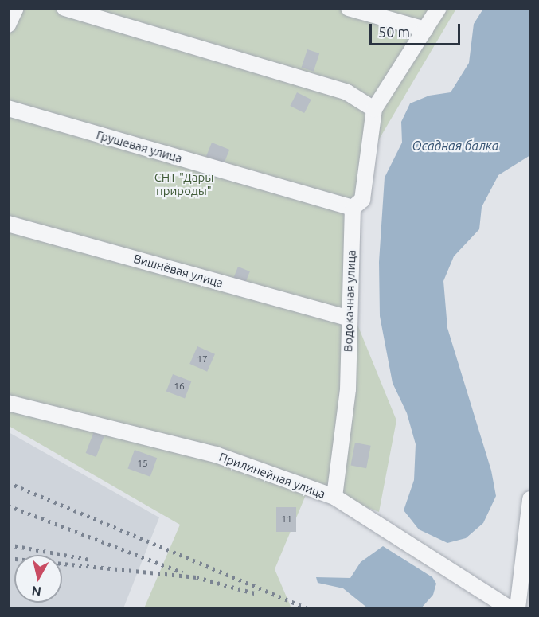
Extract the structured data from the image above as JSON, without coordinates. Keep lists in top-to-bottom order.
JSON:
{
  "streets": {
    "street": [
      "Грушевая улица",
      "Вишнёвая улица",
      "Водокачная улица",
      "Прилинейная улица"
    ]
  },
  "crossings": [
    ["Грушевая улица", "Водокачная улица"],
    ["Вишнёвая улица", "Водокачная улица"],
    ["Водокачная улица", "Прилинейная улица"]
  ],
  "water": ["Осадная балка"],
  "parks": ["СНТ \"Дары природы\""],
  "house_numbers": [
    "17",
    "16",
    "15",
    "11"
  ],
  "scale_bar": "50 m",
  "north": "bottom"
}
